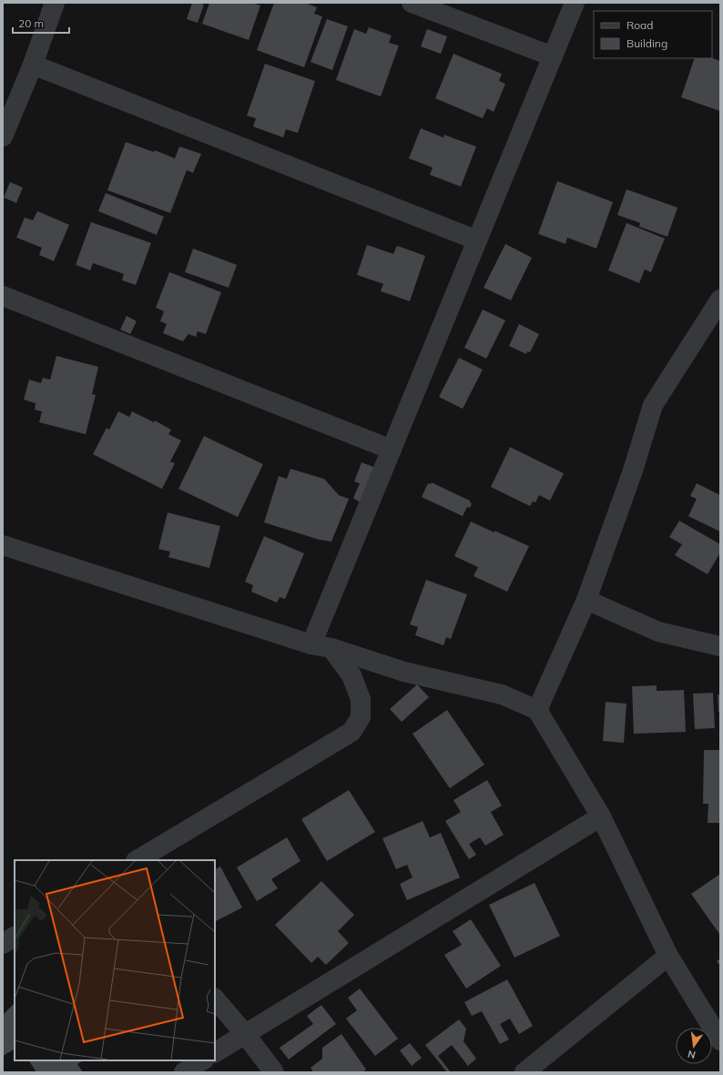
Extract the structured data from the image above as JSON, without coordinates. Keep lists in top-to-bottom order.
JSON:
{
  "legend": ["Road", "Building"],
  "scale_bar": "20 m",
  "north": "bottom"
}
